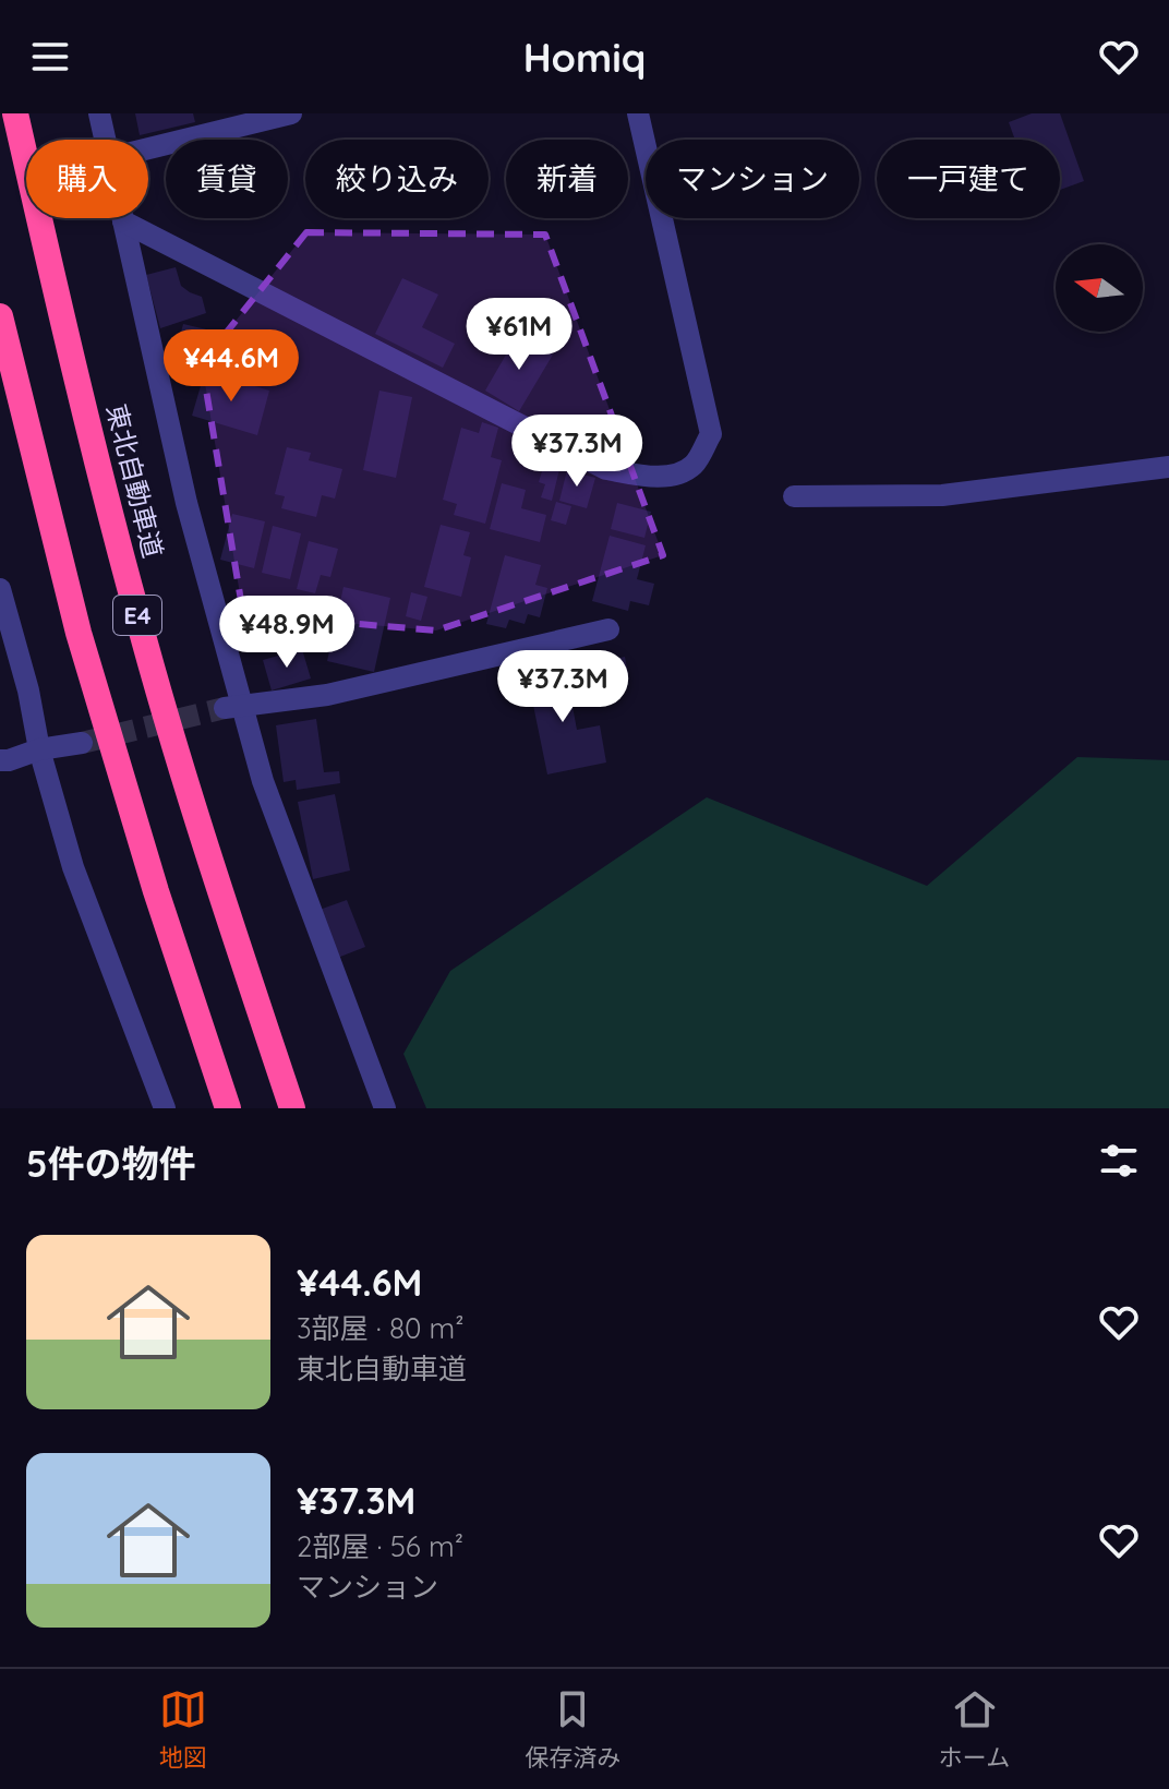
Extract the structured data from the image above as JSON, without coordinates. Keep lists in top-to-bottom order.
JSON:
{
  "streets": {
    "highway": ["東北自動車道", "E4"]
  },
  "north": "left",
  "page": {
    "header": "Homiq",
    "chip": [
      "購入",
      "賃貸",
      "絞り込み",
      "新着",
      "マンション",
      "一戸建て"
    ],
    "price": [
      "¥61M",
      "¥44.6M",
      "¥37.3M",
      "¥48.9M",
      "¥37.3M"
    ],
    "heading": "5件の物件",
    "list": [
      {
        "name": "¥44.6M",
        "note": "3部屋 · 80 m² · 東北自動車道"
      },
      {
        "name": "¥37.3M",
        "note": "2部屋 · 56 m² · マンション"
      }
    ],
    "tabs": ["地図", "保存済み", "ホーム"]
  }
}
